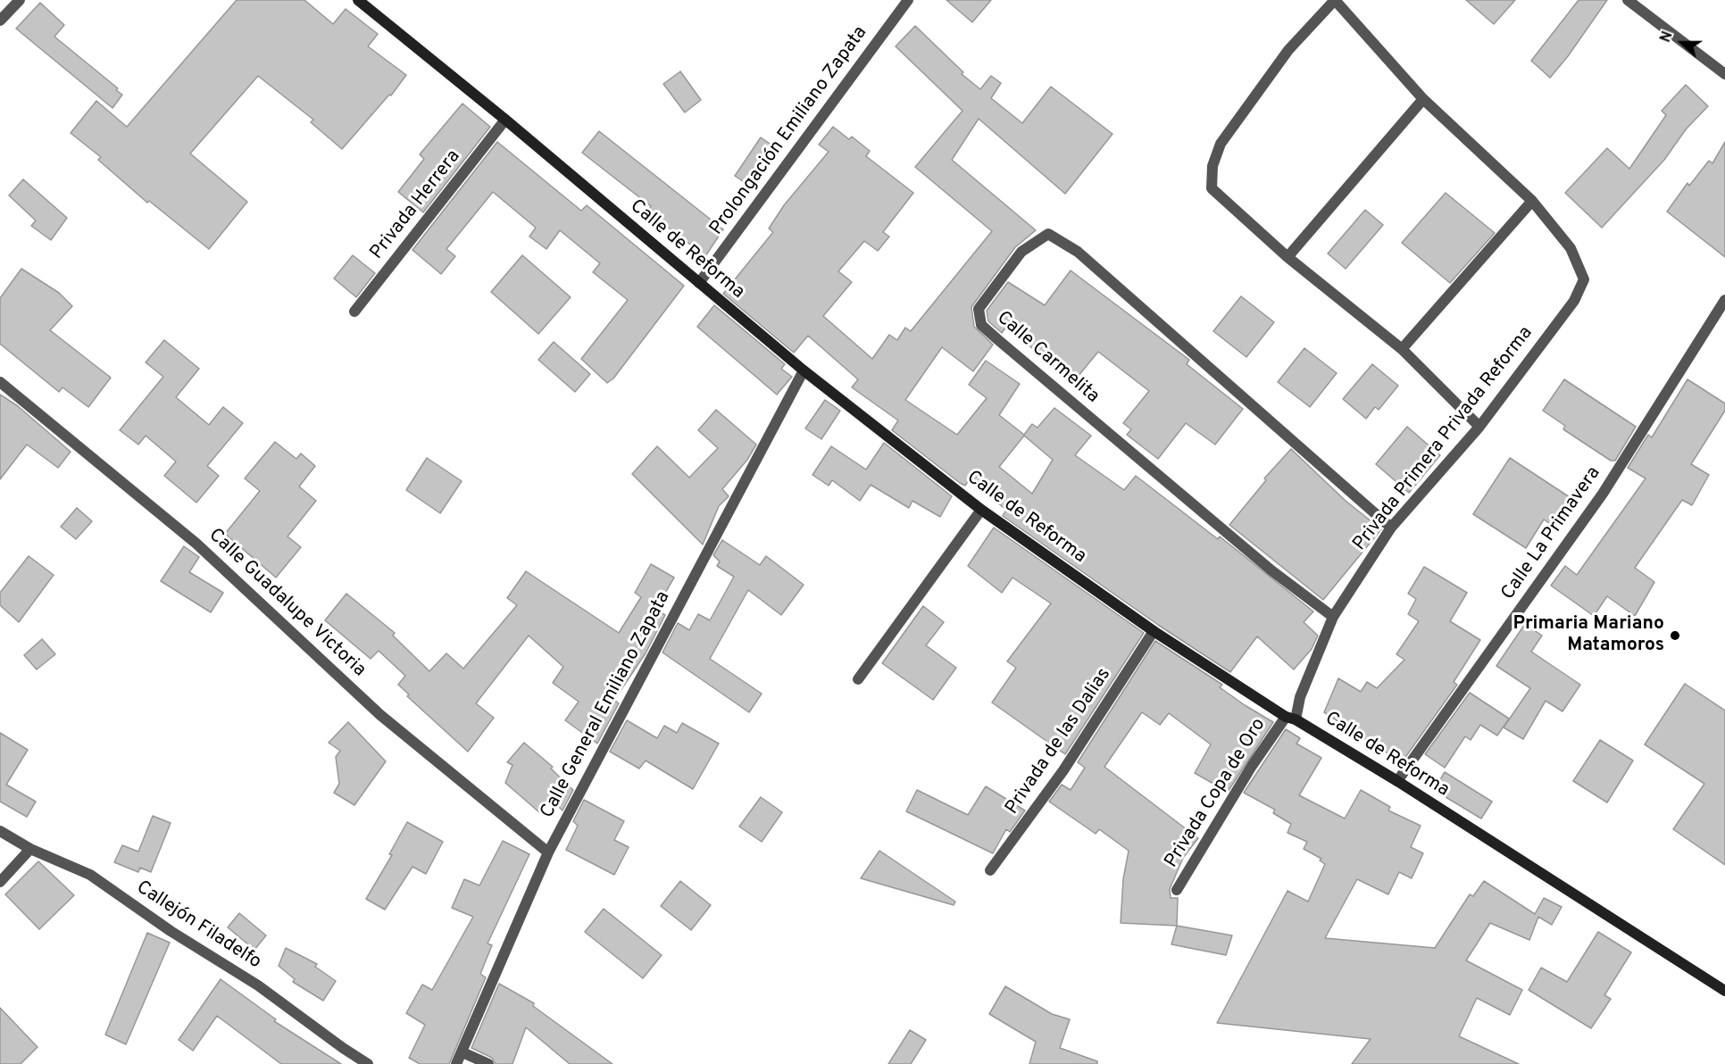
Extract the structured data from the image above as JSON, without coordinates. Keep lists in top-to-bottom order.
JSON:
{
  "streets": {
    "main road": ["Calle de Reforma"],
    "street": [
      "Prolongación Emiliano Zapata",
      "Privada Herrera",
      "Calle Carmelita",
      "Privada Primera Privada Reforma",
      "Calle La Primavera",
      "Calle Guadalupe Victoria",
      "Calle General Emiliano Zapata",
      "Privada de las Dalias",
      "Privada Copa de Oro",
      "Callejón Filadelfo"
    ]
  },
  "crossings": [
    ["Prolongación Emiliano Zapata", "Calle de Reforma"],
    ["Privada Herrera", "Calle de Reforma"],
    ["Calle de Reforma", "Privada Primera Privada Reforma"],
    ["Calle de Reforma", "Calle La Primavera"],
    ["Calle de Reforma", "Calle General Emiliano Zapata"],
    ["Calle de Reforma", "Privada de las Dalias"],
    ["Calle de Reforma", "Privada Copa de Oro"],
    ["Calle Carmelita", "Privada Primera Privada Reforma"],
    ["Privada Primera Privada Reforma", "Privada Copa de Oro"],
    ["Calle Guadalupe Victoria", "Calle General Emiliano Zapata"]
  ],
  "places": ["Primaria Mariano Matamoros"],
  "north": "left"
}
